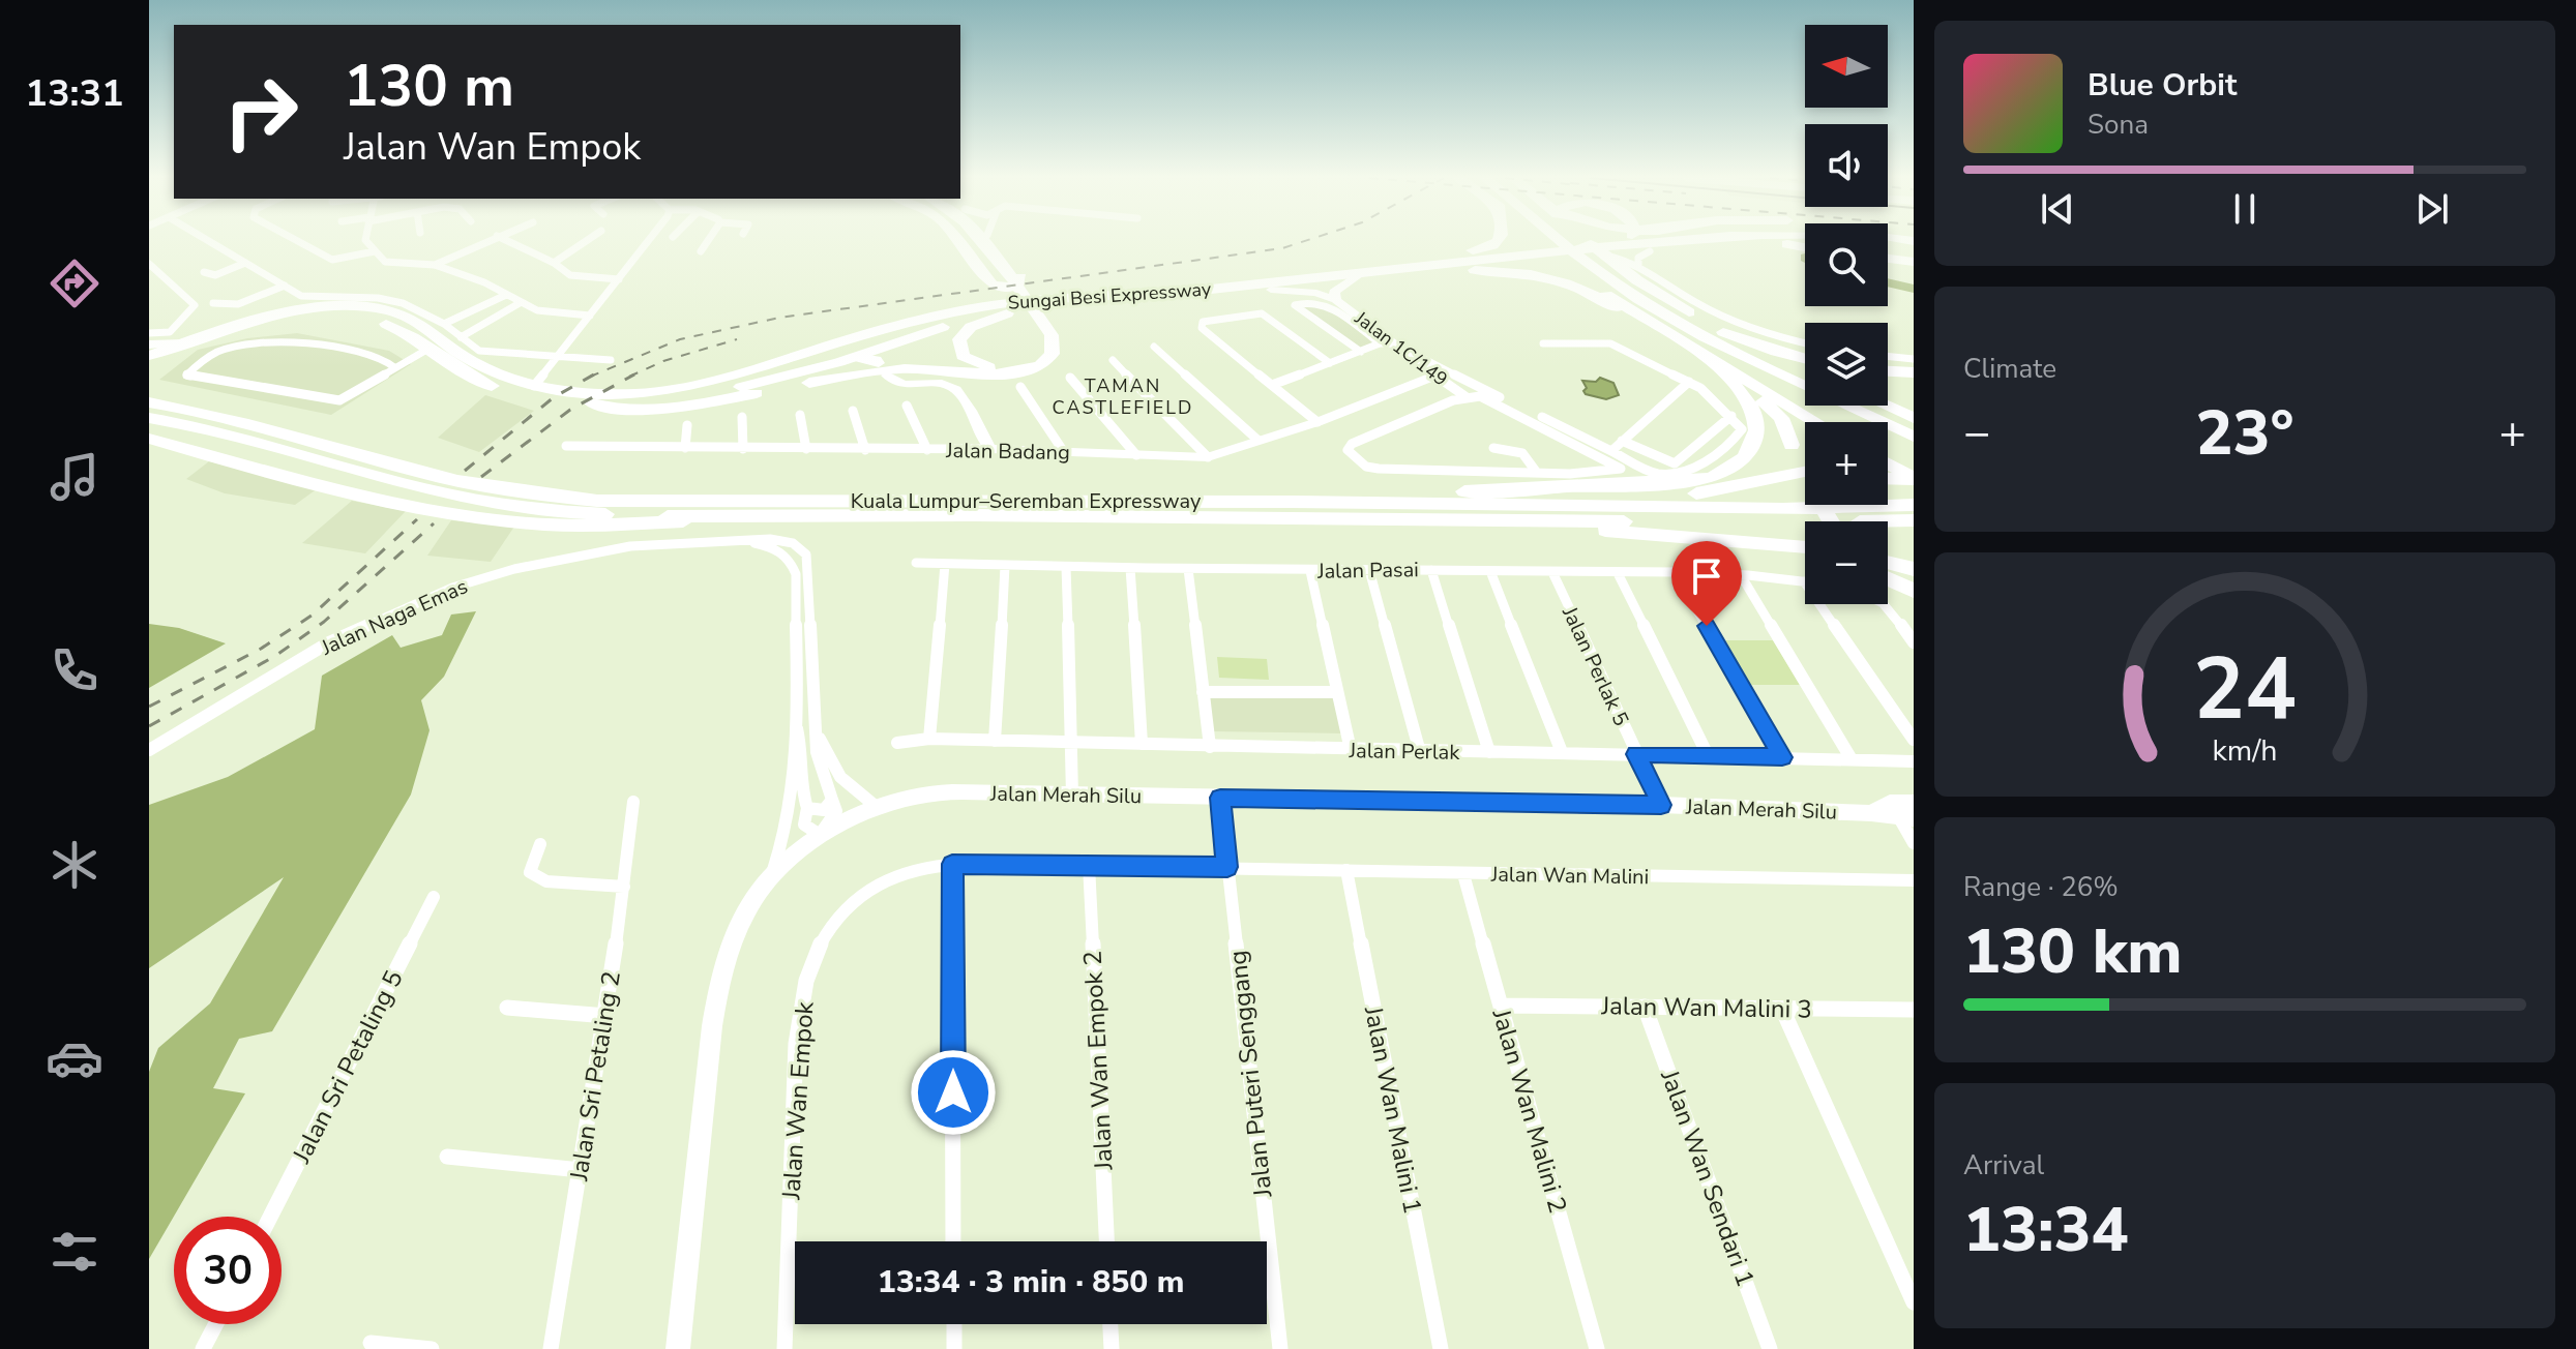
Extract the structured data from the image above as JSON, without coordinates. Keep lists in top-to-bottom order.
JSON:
{
  "streets": {
    "highway": ["Sungai Besi Expressway", "Kuala Lumpur–Seremban Expressway"],
    "street": [
      "Jalan 1C/149",
      "Jalan Badang",
      "Jalan Pasai",
      "Jalan Naga Emas",
      "Jalan Perlak 5",
      "Jalan Perlak",
      "Jalan Merah Silu",
      "Jalan Wan Malini",
      "Jalan Wan Malini 3",
      "Jalan Wan Empok 2",
      "Jalan Sri Petaling 5",
      "Jalan Puteri Senggang",
      "Jalan Sri Petaling 2",
      "Jalan Wan Empok",
      "Jalan Wan Malini 1",
      "Jalan Wan Malini 2",
      "Jalan Wan Sendari 1"
    ]
  },
  "crossings": [
    ["Sungai Besi Expressway", "Jalan 1C/149"],
    ["Jalan 1C/149", "Jalan Badang"],
    ["Jalan Pasai", "Jalan Perlak 5"],
    ["Jalan Naga Emas", "Jalan Merah Silu"],
    ["Jalan Perlak 5", "Jalan Perlak"],
    ["Jalan Perlak 5", "Jalan Merah Silu"],
    ["Jalan Merah Silu", "Jalan Puteri Senggang"],
    ["Jalan Wan Malini", "Jalan Puteri Senggang"],
    ["Jalan Wan Malini", "Jalan Wan Empok"],
    ["Jalan Wan Malini", "Jalan Wan Malini 1"],
    ["Jalan Wan Malini", "Jalan Wan Malini 2"],
    ["Jalan Wan Malini 3", "Jalan Wan Malini 2"],
    ["Jalan Wan Malini 3", "Jalan Wan Sendari 1"],
    ["Jalan Wan Empok 2", "Jalan Wan Empok"],
    ["Jalan Puteri Senggang", "Jalan Wan Empok"]
  ],
  "districts": ["TAMAN CASTLEFIELD"],
  "north": "left",
  "page": {
    "tabs": "13:31",
    "map_buttons": ["+", "−"],
    "turn": ["130 m", "Jalan Wan Empok"],
    "song": ["Blue Orbit", "Sona"],
    "tile": [
      "Climate",
      ["Range · 26%", "130 km"],
      ["Arrival", "13:34"]
    ],
    "heat": ["−", "23°", "+"],
    "limit": "30",
    "trip": "13:34 · 3 min · 850 m",
    "gauge": ["24", "km/h"]
  }
}
